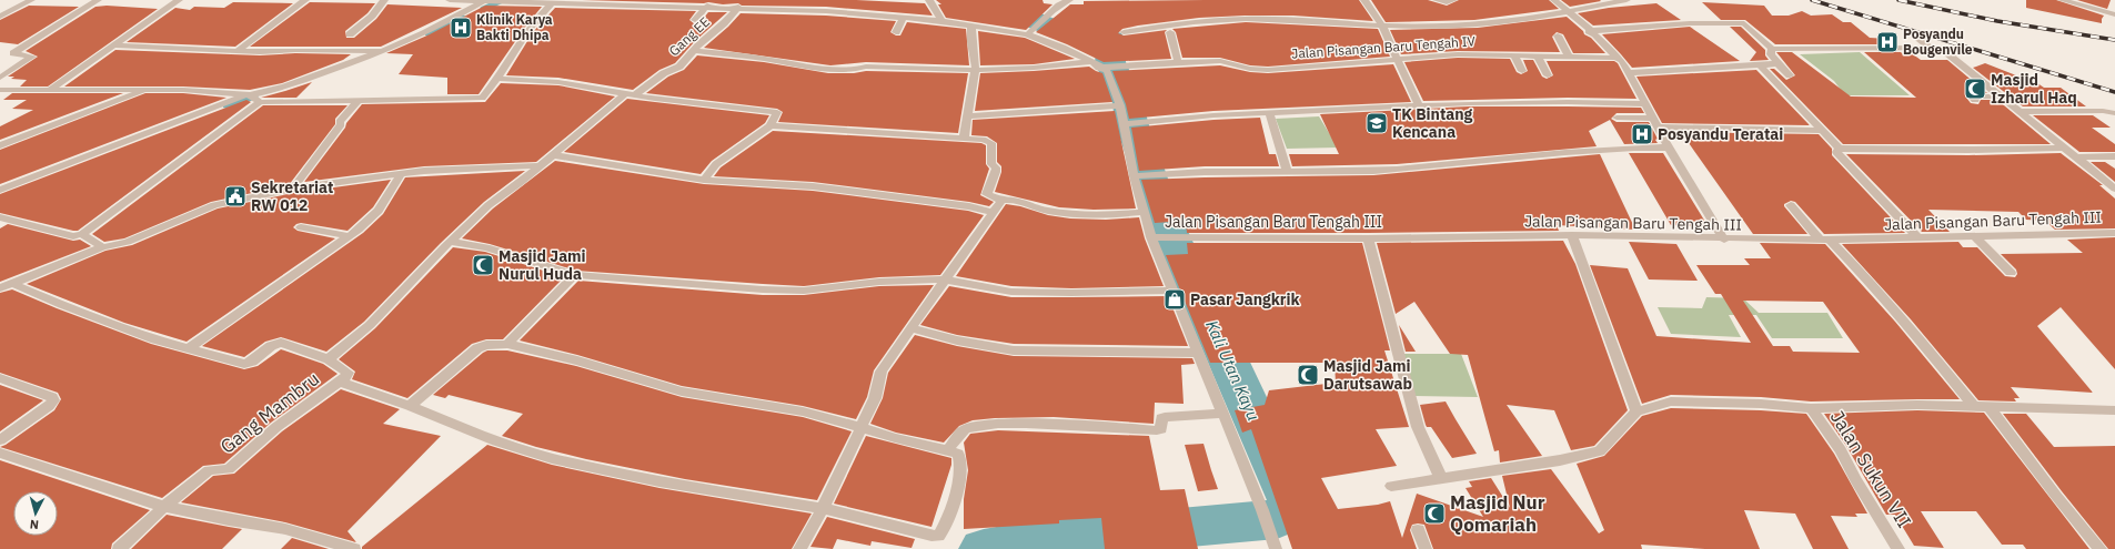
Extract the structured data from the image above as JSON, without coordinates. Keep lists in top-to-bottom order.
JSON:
{
  "streets": {
    "street": [
      "Gang EE",
      "Jalan Pisangan Baru Tengah IV",
      "Jalan Pisangan Baru Tengah III",
      "Gang Mambru",
      "Jalan Sukun VII"
    ]
  },
  "crossings": [
    ["Gang EE", "Jalan Pisangan Baru Tengah IV"]
  ],
  "water": ["Kali Utan Kayu"],
  "places": {
    "hospital": ["Klinik Karya Bakti Dhipa", "Posyandu Bougenvile", "Posyandu Teratai"],
    "mosque": [
      "Masjid Izharul Haq",
      "Masjid Jami Nurul Huda",
      "Masjid Jami Darutsawab",
      "Masjid Nur Qomariah"
    ],
    "school or university": ["TK Bintang Kencana"],
    "public building": ["Sekretariat RW 012"],
    "shop": ["Pasar Jangkrik"]
  },
  "north": "bottom"
}
